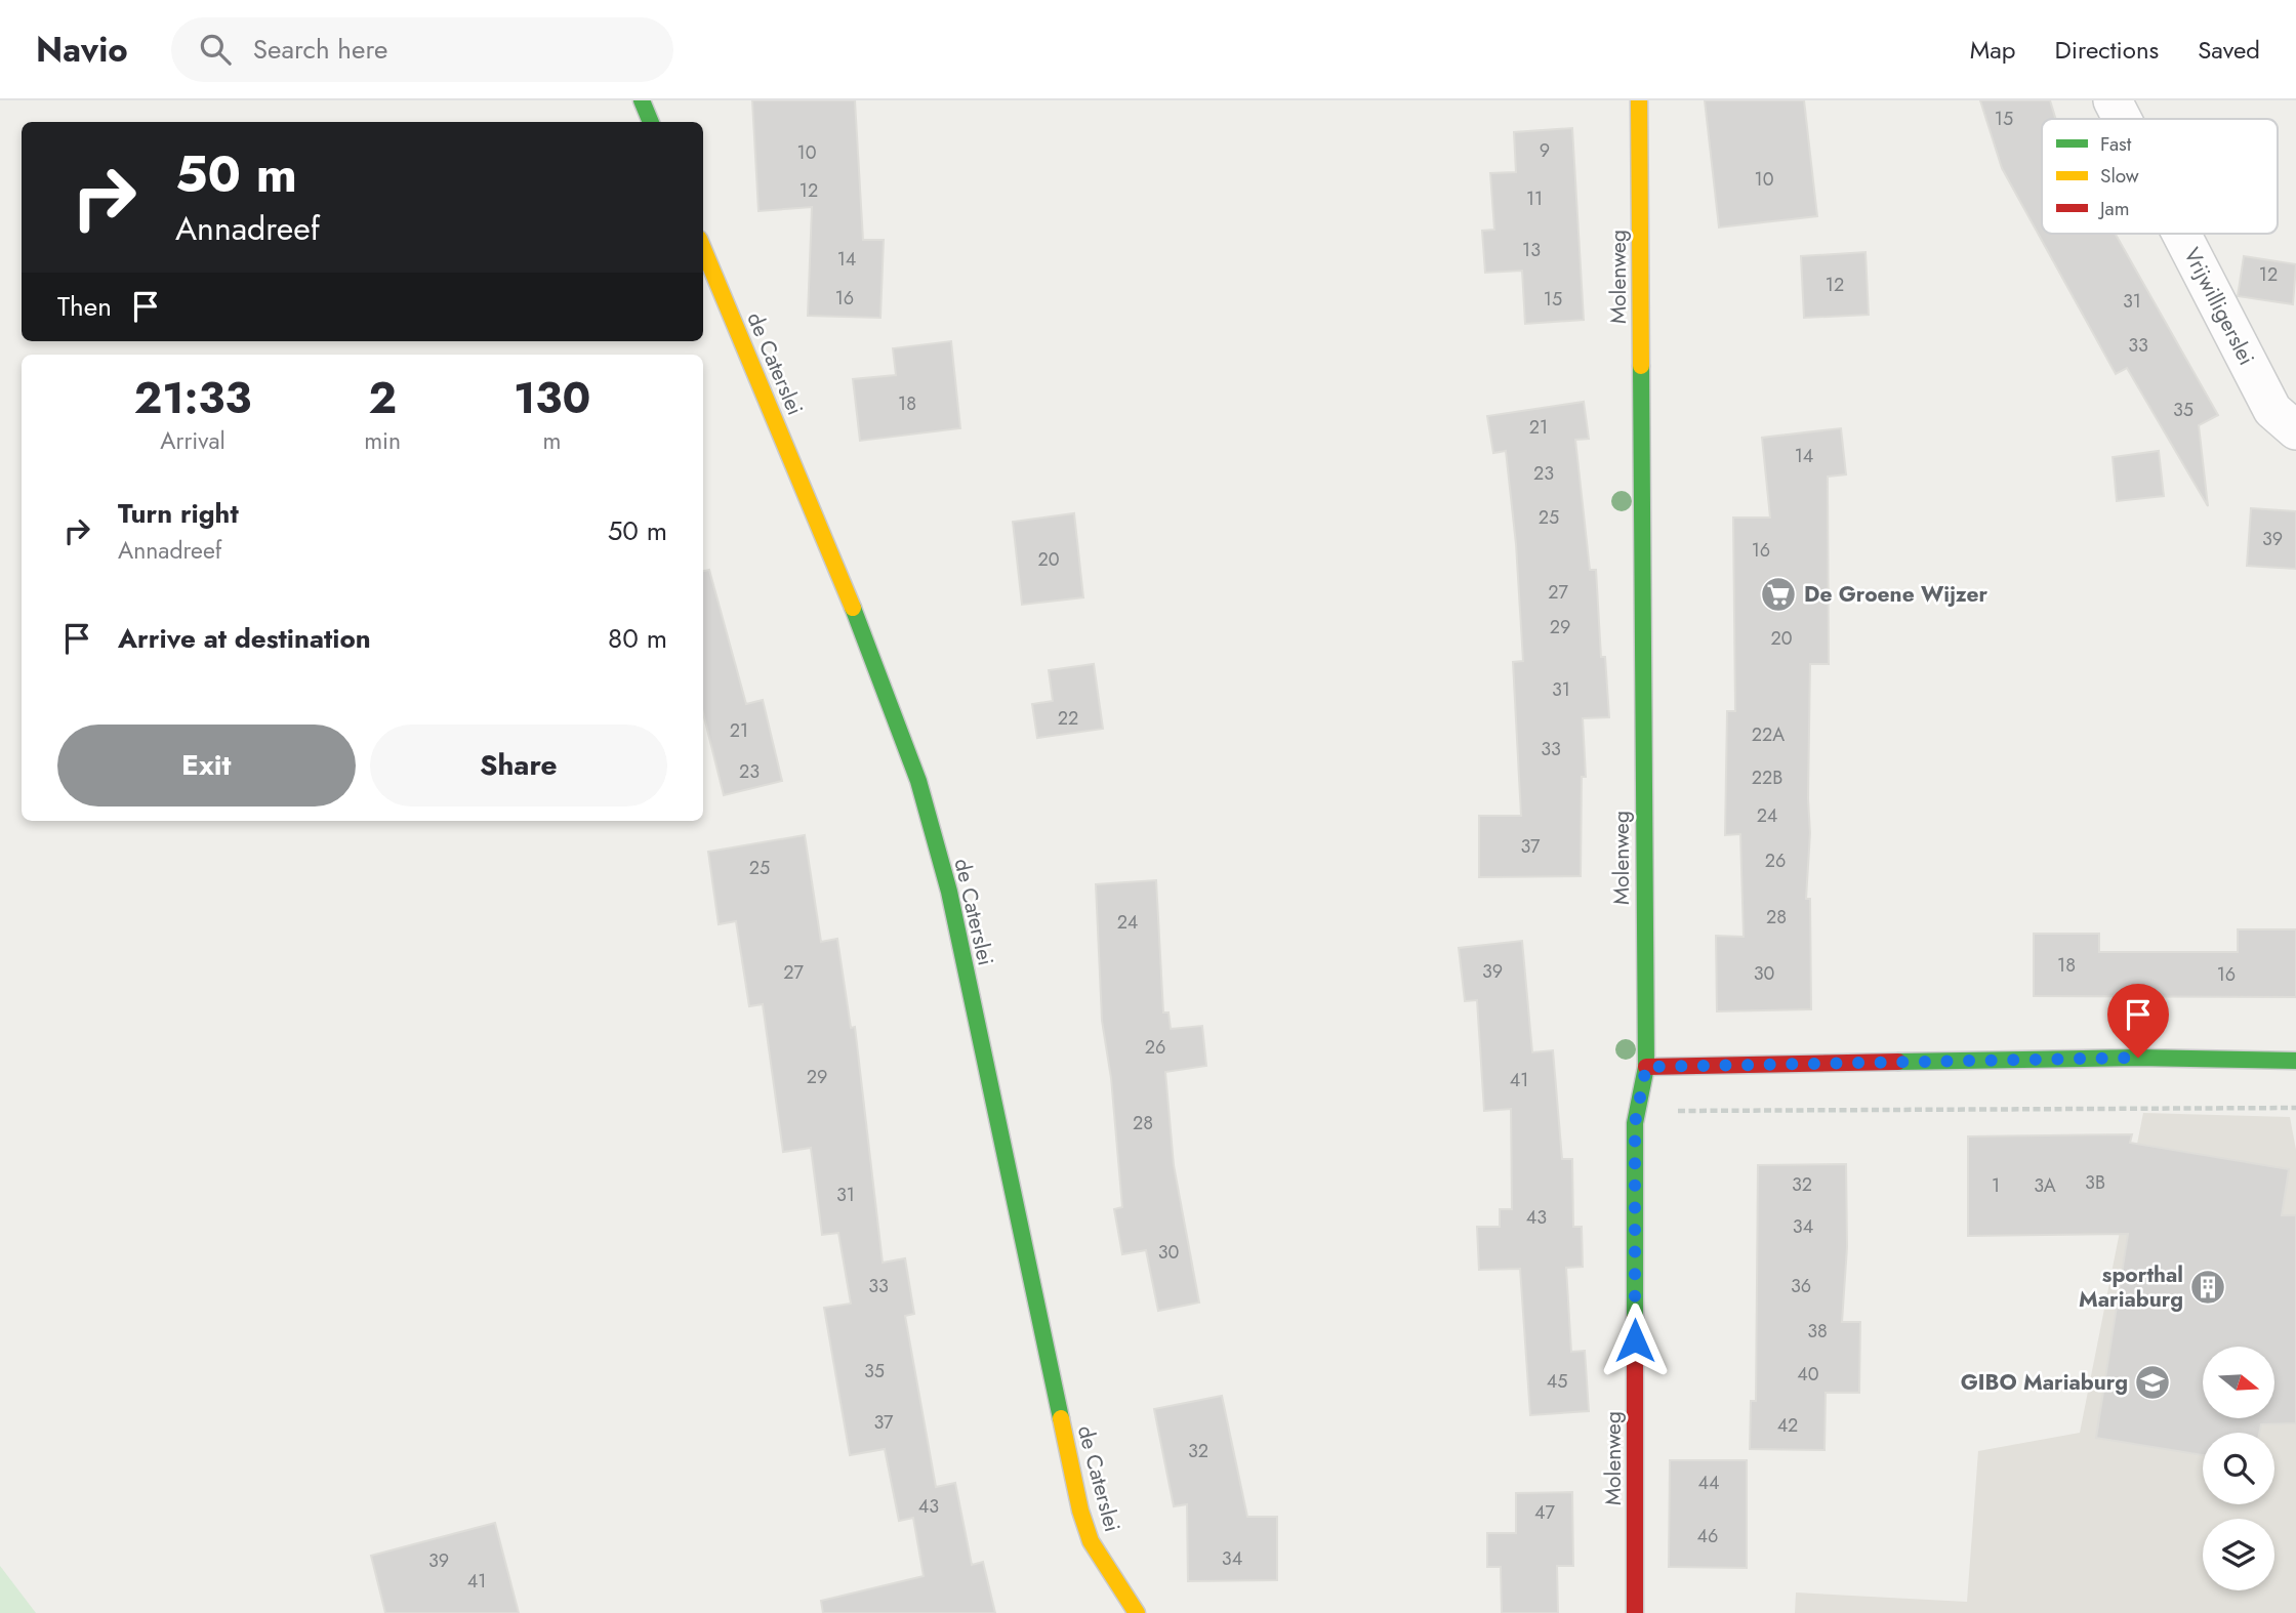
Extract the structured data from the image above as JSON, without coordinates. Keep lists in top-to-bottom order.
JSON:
{
  "streets": {
    "street": ["Molenweg", "Vrijwilligerslei", "de Caterslei"]
  },
  "places": {
    "supermarket": ["De Groene Wijzer"],
    "building": ["sporthal Mariaburg"],
    "school or university": ["GIBO Mariaburg"]
  },
  "house_numbers": [
    "15",
    "9",
    "10",
    "10",
    "12",
    "11",
    "13",
    "14",
    "12",
    "12",
    "16",
    "15",
    "31",
    "33",
    "18",
    "35",
    "21",
    "14",
    "23",
    "25",
    "39",
    "16",
    "20",
    "27",
    "29",
    "20",
    "31",
    "22",
    "21",
    "22A",
    "33",
    "23",
    "22B",
    "24",
    "37",
    "26",
    "25",
    "28",
    "24",
    "18",
    "39",
    "27",
    "30",
    "16",
    "26",
    "29",
    "41",
    "28",
    "3B",
    "32",
    "1",
    "3A",
    "31",
    "43",
    "34",
    "30",
    "33",
    "36",
    "38",
    "35",
    "40",
    "45",
    "37",
    "42",
    "32",
    "44",
    "43",
    "47",
    "46",
    "34",
    "39",
    "41"
  ],
  "legend": ["Fast", "Slow", "Jam"],
  "north": "right",
  "page": {
    "header": "Navio",
    "search": "Search here",
    "nav": ["Map", "Directions", "Saved"],
    "turn": ["50 m", "Annadreef"],
    "then": "Then",
    "eta": [
      "21:33",
      "Arrival",
      "2",
      "min",
      "130",
      "m"
    ],
    "list": [
      {
        "name": "Turn right",
        "note": "Annadreef",
        "value": "50 m"
      },
      {
        "name": "Arrive at destination",
        "value": "80 m"
      }
    ],
    "buttons": ["Exit", "Share"]
  }
}
